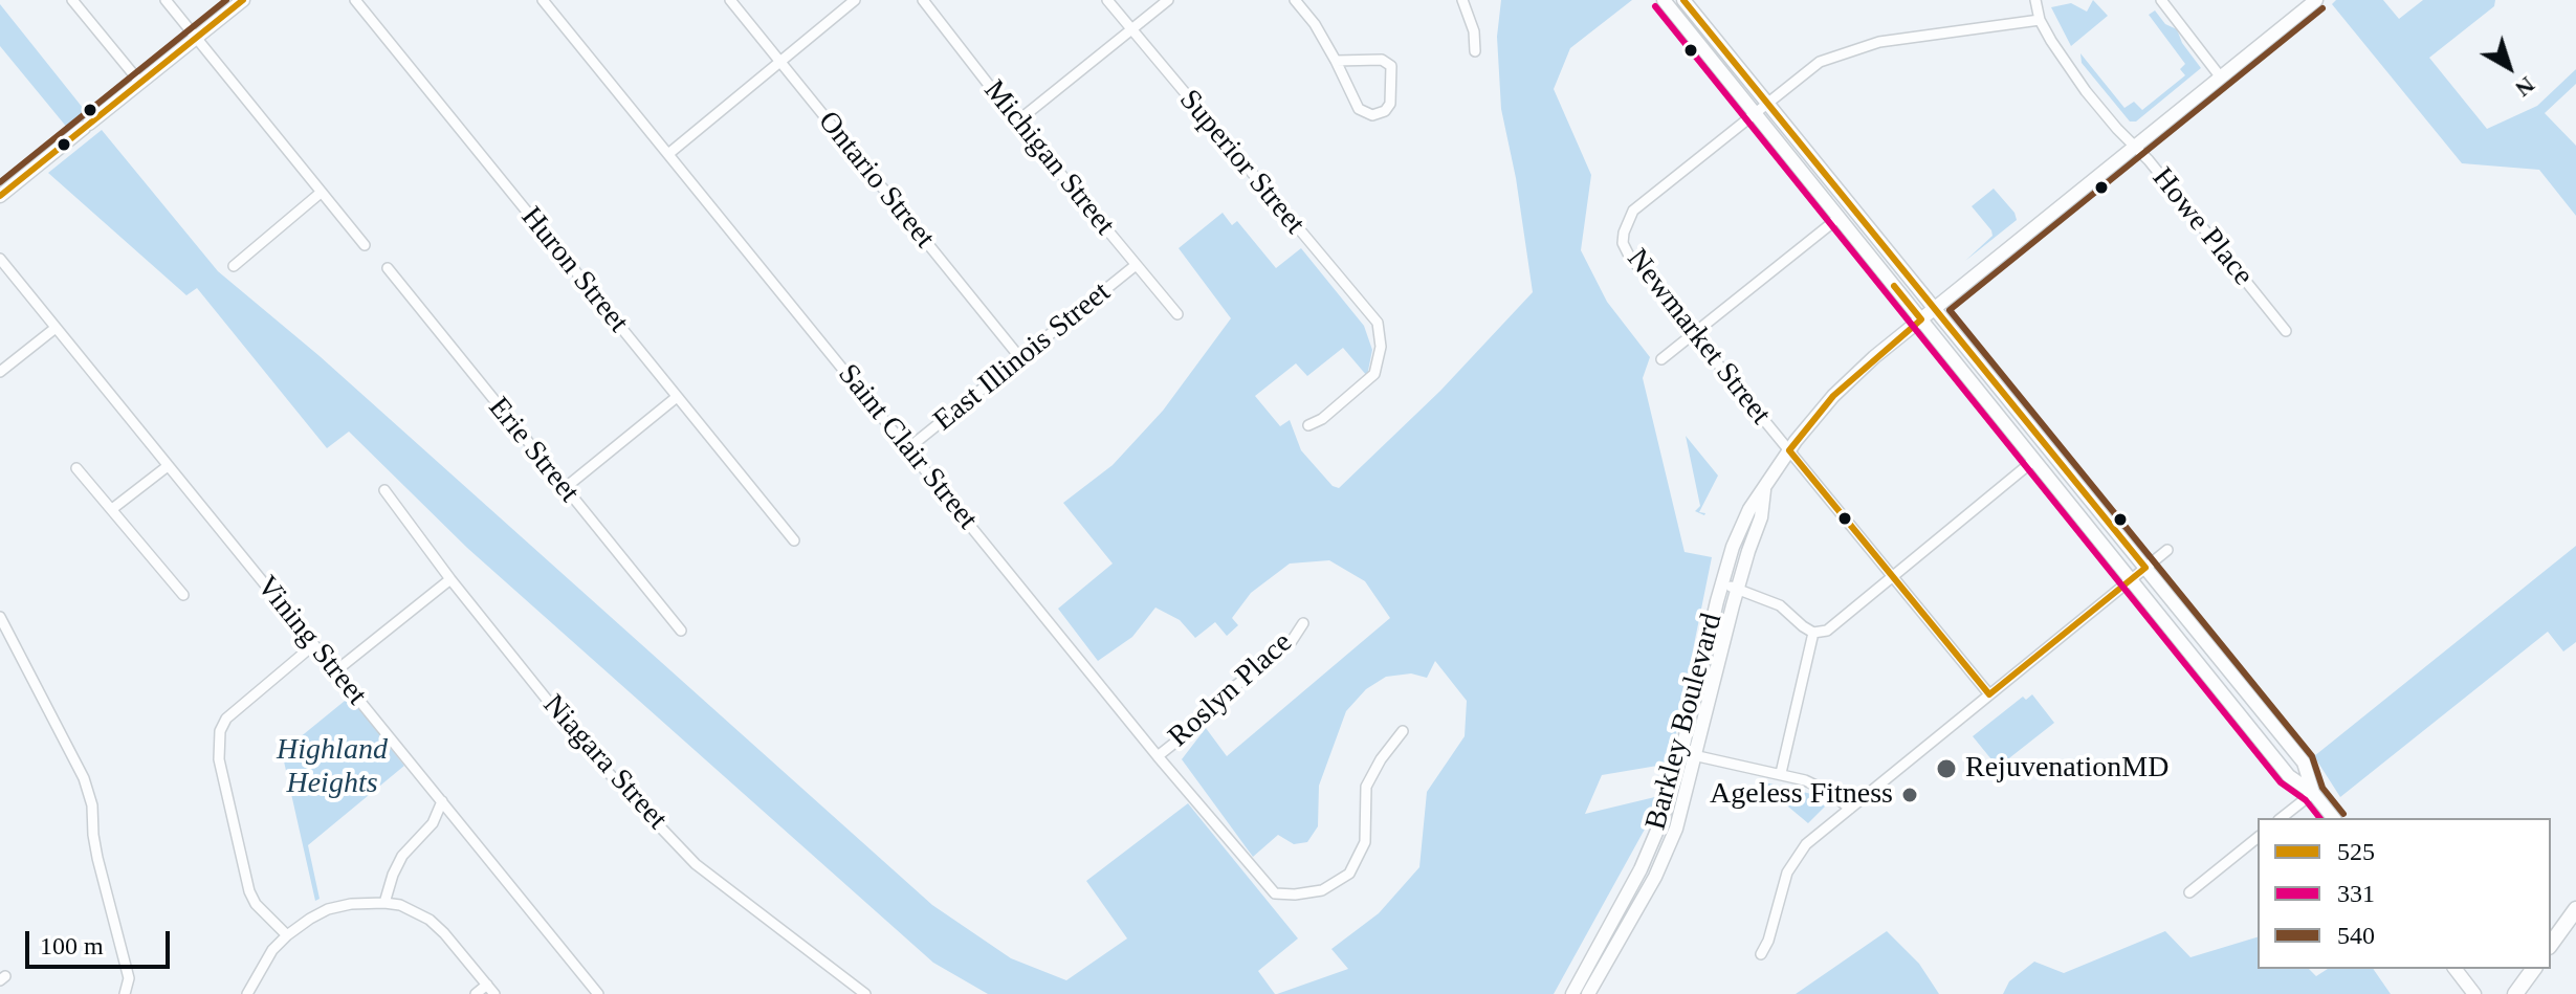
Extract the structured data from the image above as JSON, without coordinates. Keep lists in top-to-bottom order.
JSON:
{
  "streets": {
    "main road": ["Barkley Boulevard"],
    "street": [
      "Michigan Street",
      "Superior Street",
      "Ontario Street",
      "Howe Place",
      "Huron Street",
      "Newmarket Street",
      "East Illinois Street",
      "Saint Clair Street",
      "Erie Street",
      "Vining Street",
      "Roslyn Place",
      "Niagara Street"
    ]
  },
  "crossings": [
    ["Michigan Street", "East Illinois Street"],
    ["Ontario Street", "East Illinois Street"],
    ["Howe Place", "Newmarket Street"],
    ["Howe Place", "Barkley Boulevard"],
    ["Newmarket Street", "Barkley Boulevard"],
    ["East Illinois Street", "Saint Clair Street"],
    ["Saint Clair Street", "Roslyn Place"]
  ],
  "parks": ["Highland Heights"],
  "places": ["RejuvenationMD", "Ageless Fitness"],
  "lines": ["transit line 525", "transit line 540", "transit line 331"],
  "legend": ["525", "331", "540"],
  "scale_bar": "100 m",
  "north": "bottom right"
}
